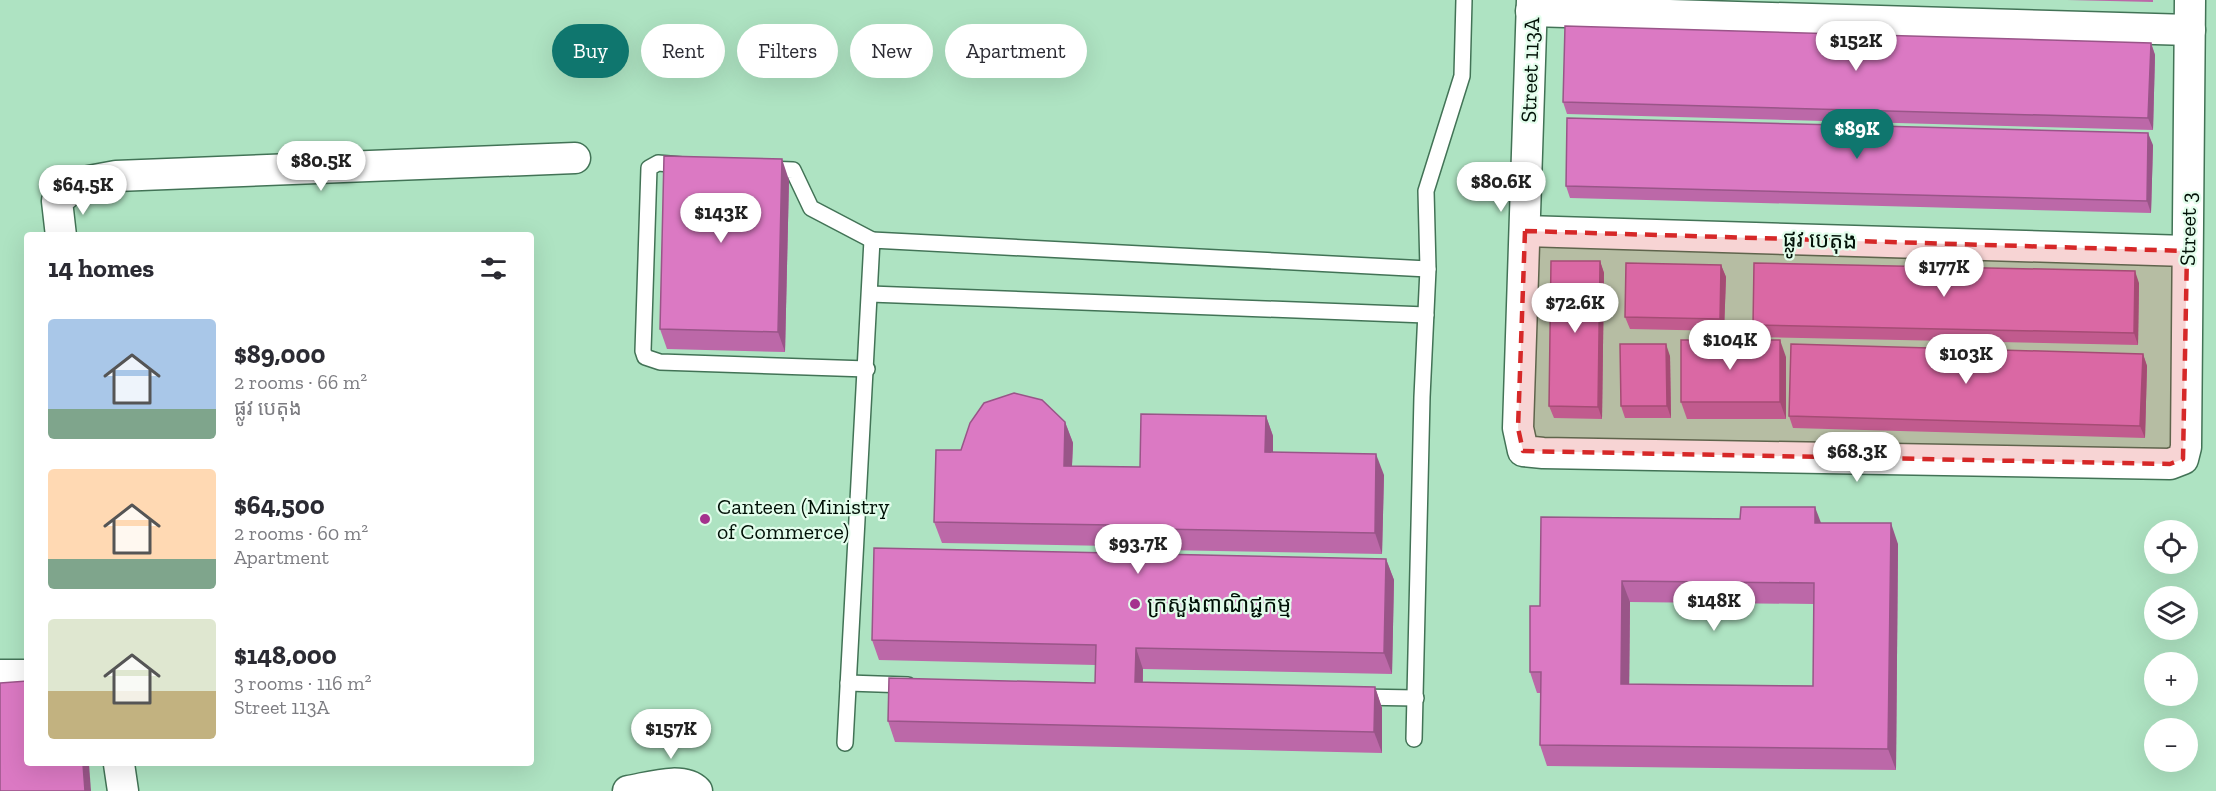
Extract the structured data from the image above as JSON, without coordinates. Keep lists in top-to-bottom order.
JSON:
{
  "streets": {
    "street": ["Street 113A", "Street 3", "ផ្លូវ បេតុង"]
  },
  "crossings": [
    ["Street 113A", "Street 3"],
    ["Street 113A", "ផ្លូវ បេតុង"],
    ["Street 3", "ផ្លូវ បេតុង"]
  ],
  "places": ["Canteen (Ministry of Commerce)", "ក្រសួងពាណិជ្ជកម្ម"],
  "page": {
    "price": [
      "$152K",
      "$89K",
      "$80.5K",
      "$80.6K",
      "$64.5K",
      "$143K",
      "$177K",
      "$72.6K",
      "$104K",
      "$103K",
      "$68.3K",
      "$93.7K",
      "$148K",
      "$157K"
    ],
    "chip": [
      "Buy",
      "Rent",
      "Filters",
      "New",
      "Apartment"
    ],
    "heading": "14 homes",
    "list": [
      {
        "name": "$89,000",
        "note": "2 rooms · 66 m² · ផ្លូវ បេតុង"
      },
      {
        "name": "$64,500",
        "note": "2 rooms · 60 m² · Apartment"
      },
      {
        "name": "$148,000",
        "note": "3 rooms · 116 m² · Street 113A"
      }
    ],
    "map_buttons": ["+", "−"]
  }
}
